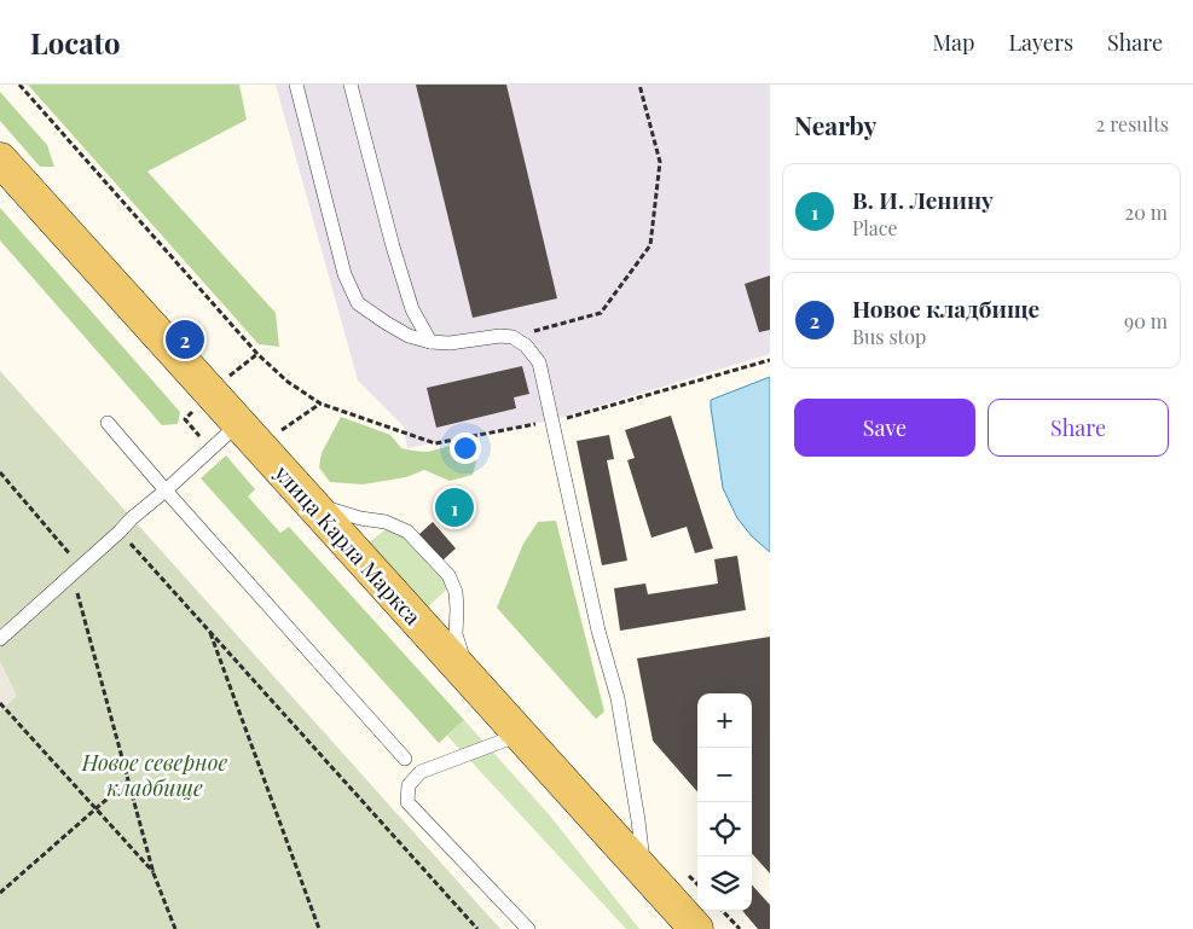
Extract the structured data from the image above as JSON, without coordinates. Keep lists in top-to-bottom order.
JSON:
{
  "streets": {
    "main road": ["улица Карла Маркса"]
  },
  "parks": ["Новое северное кладбище"],
  "page": {
    "header": "Locato",
    "nav": ["Map", "Layers", "Share"],
    "heading": ["Nearby", "2 results"],
    "list": [
      {
        "mark": "1",
        "name": "В. И. Ленину",
        "note": "Place",
        "value": "20 m"
      },
      {
        "mark": "2",
        "name": "Новое кладбище",
        "note": "Bus stop",
        "value": "90 m"
      }
    ],
    "pins": ["2", "1"],
    "buttons": ["Save", "Share"],
    "map_buttons": ["+", "−"]
  }
}
